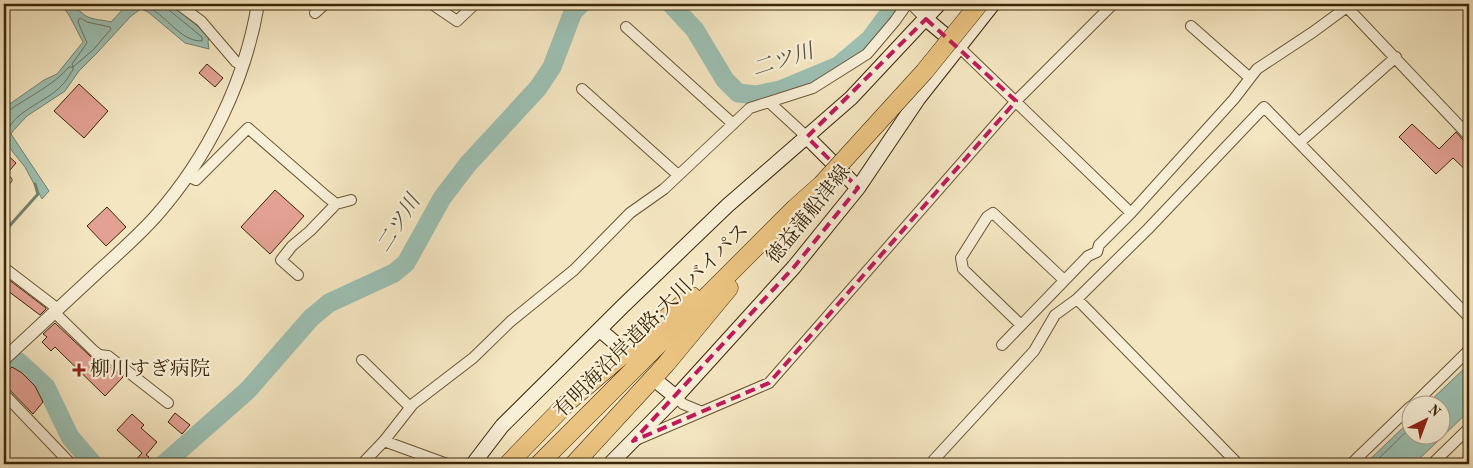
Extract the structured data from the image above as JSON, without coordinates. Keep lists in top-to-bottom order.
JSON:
{
  "streets": {
    "highway": ["有明海沿岸道路;大川バイパス"],
    "main road": ["徳益蒲船津線"]
  },
  "water": ["二ツ川"],
  "places": {
    "health": ["柳川すぎ病院"]
  },
  "north": "top right"
}
